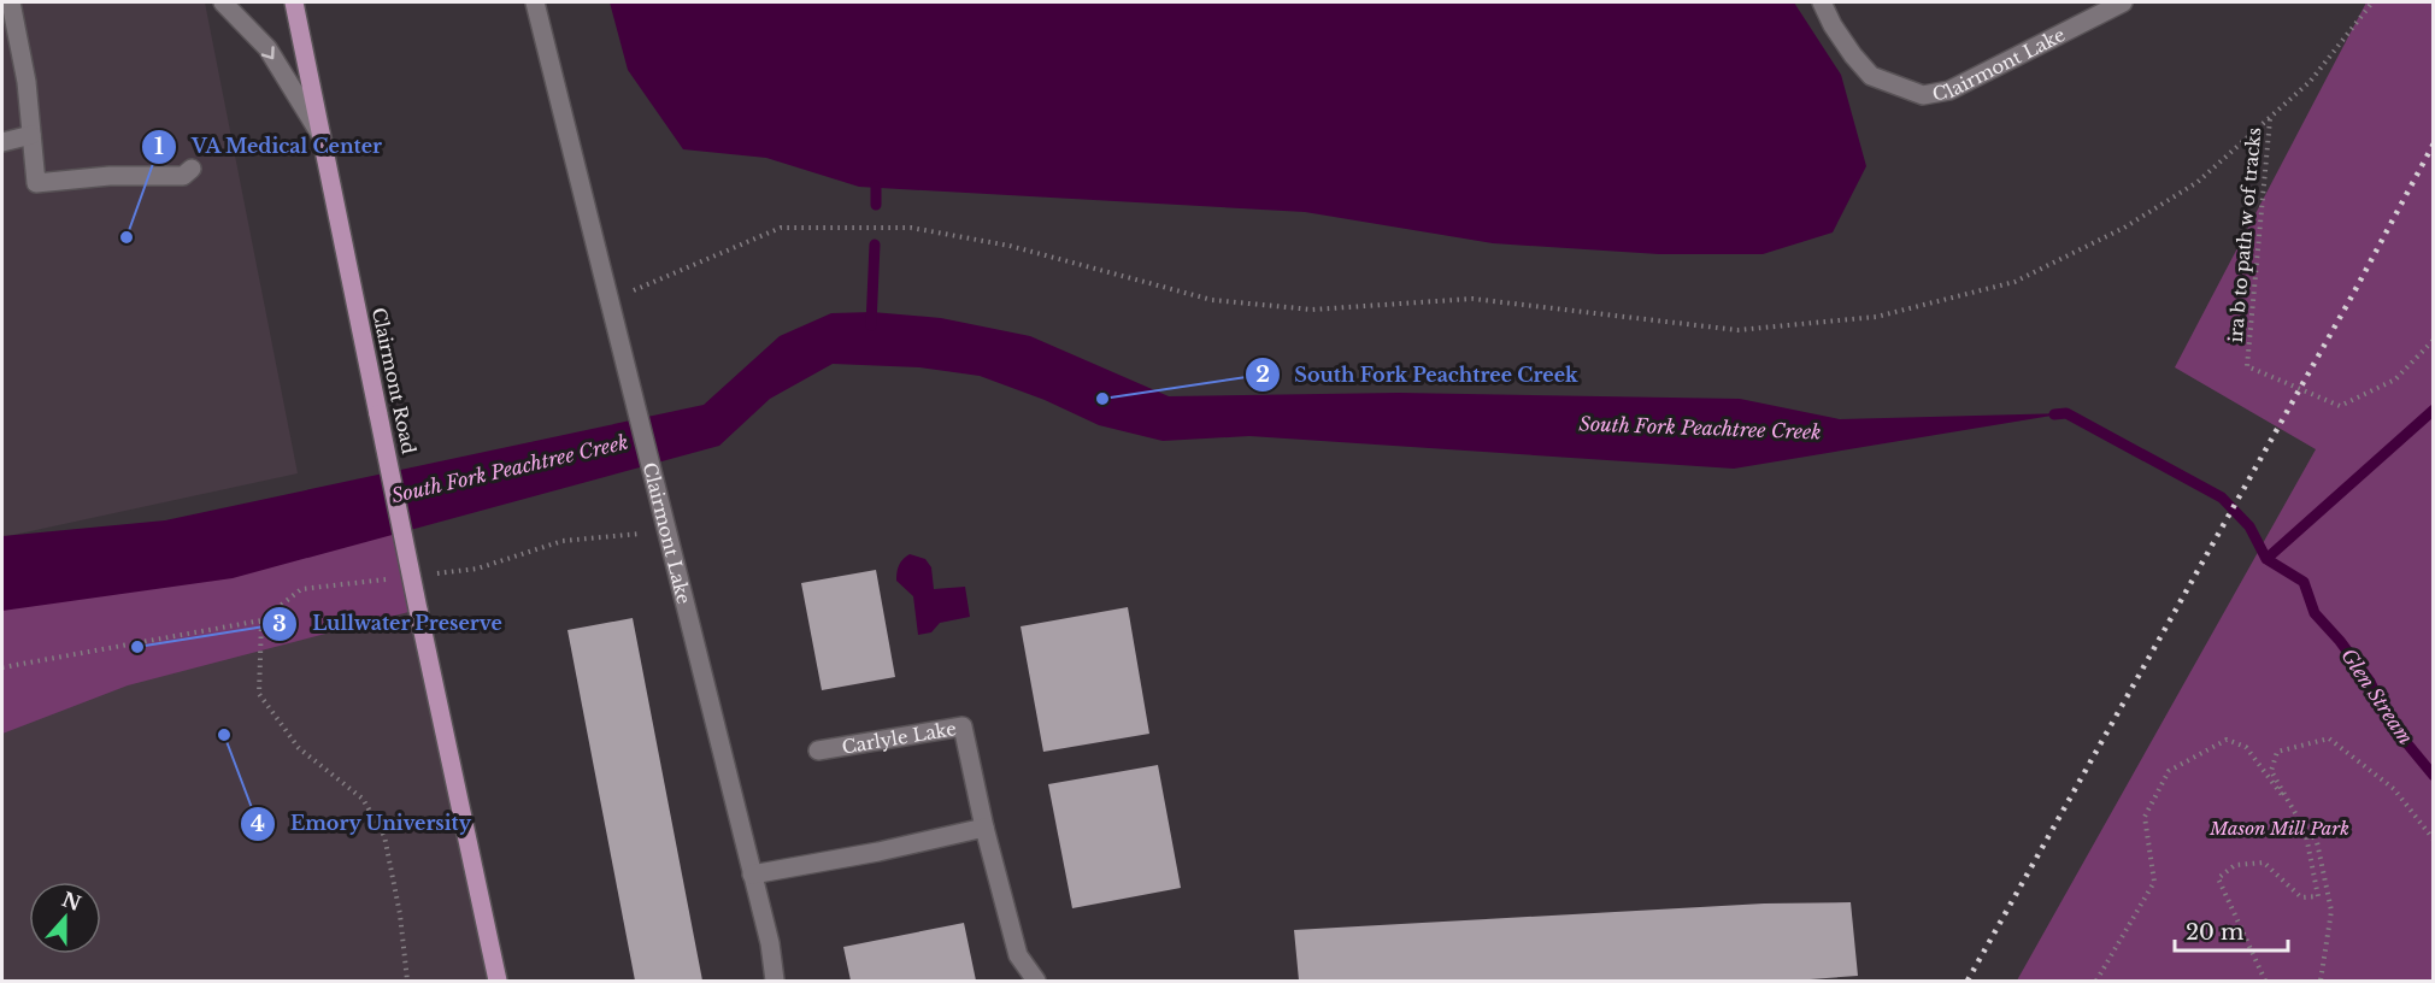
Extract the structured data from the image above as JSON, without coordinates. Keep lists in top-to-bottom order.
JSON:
{
  "streets": {
    "main road": ["Clairmont Road"],
    "street": ["Clairmont Lake", "Carlyle Lake"],
    "path": ["ira b to path w of tracks"]
  },
  "water": ["South Fork Peachtree Creek", "Glen Stream"],
  "parks": ["Mason Mill Park"],
  "places": [
    "VA Medical Center",
    "South Fork Peachtree Creek",
    "Lullwater Preserve",
    "Emory University"
  ],
  "scale_bar": "20 m",
  "north": "top"
}
